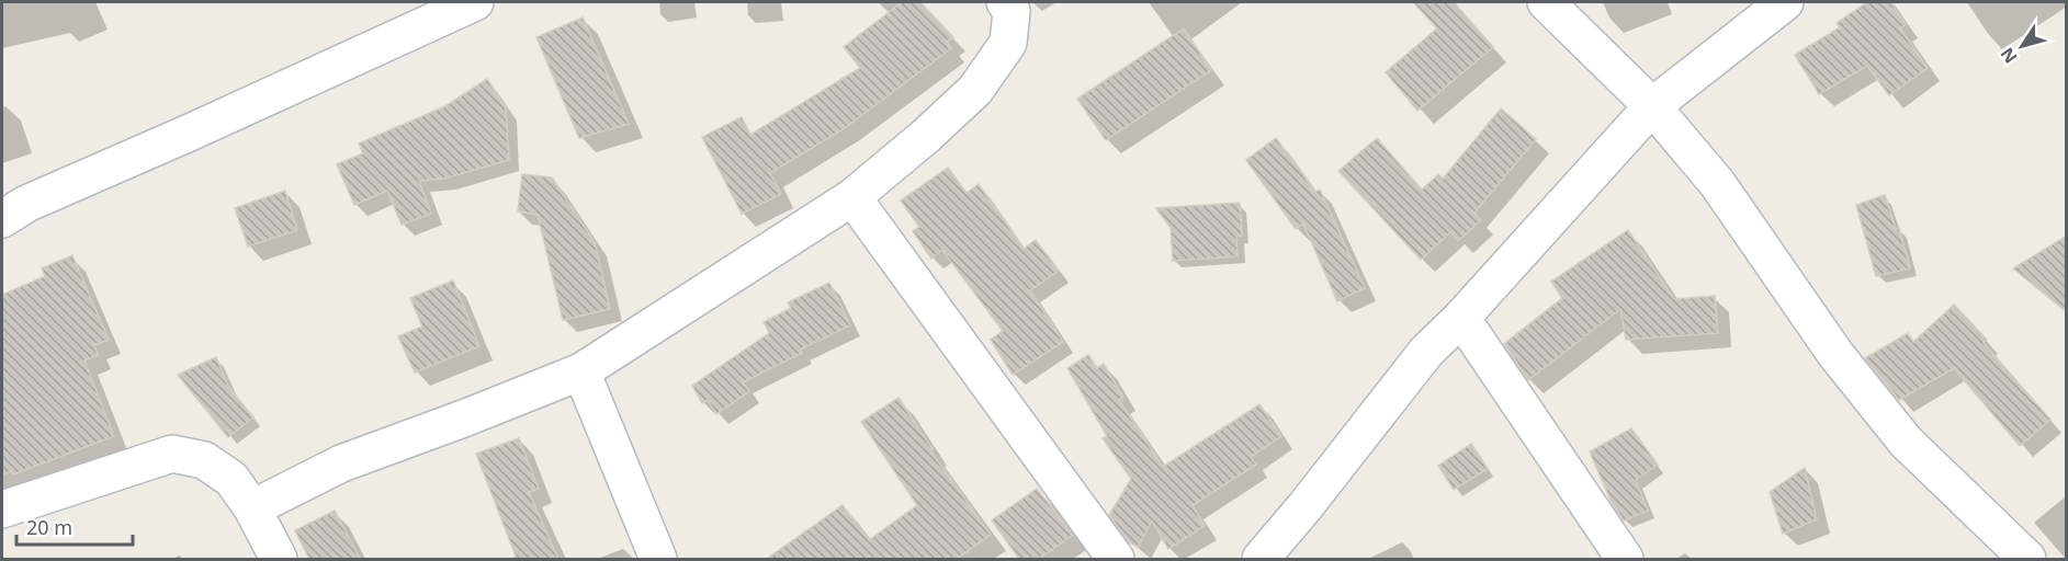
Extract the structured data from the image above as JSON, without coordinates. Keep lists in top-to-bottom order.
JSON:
{
  "scale_bar": "20 m",
  "north": "bottom left"
}
